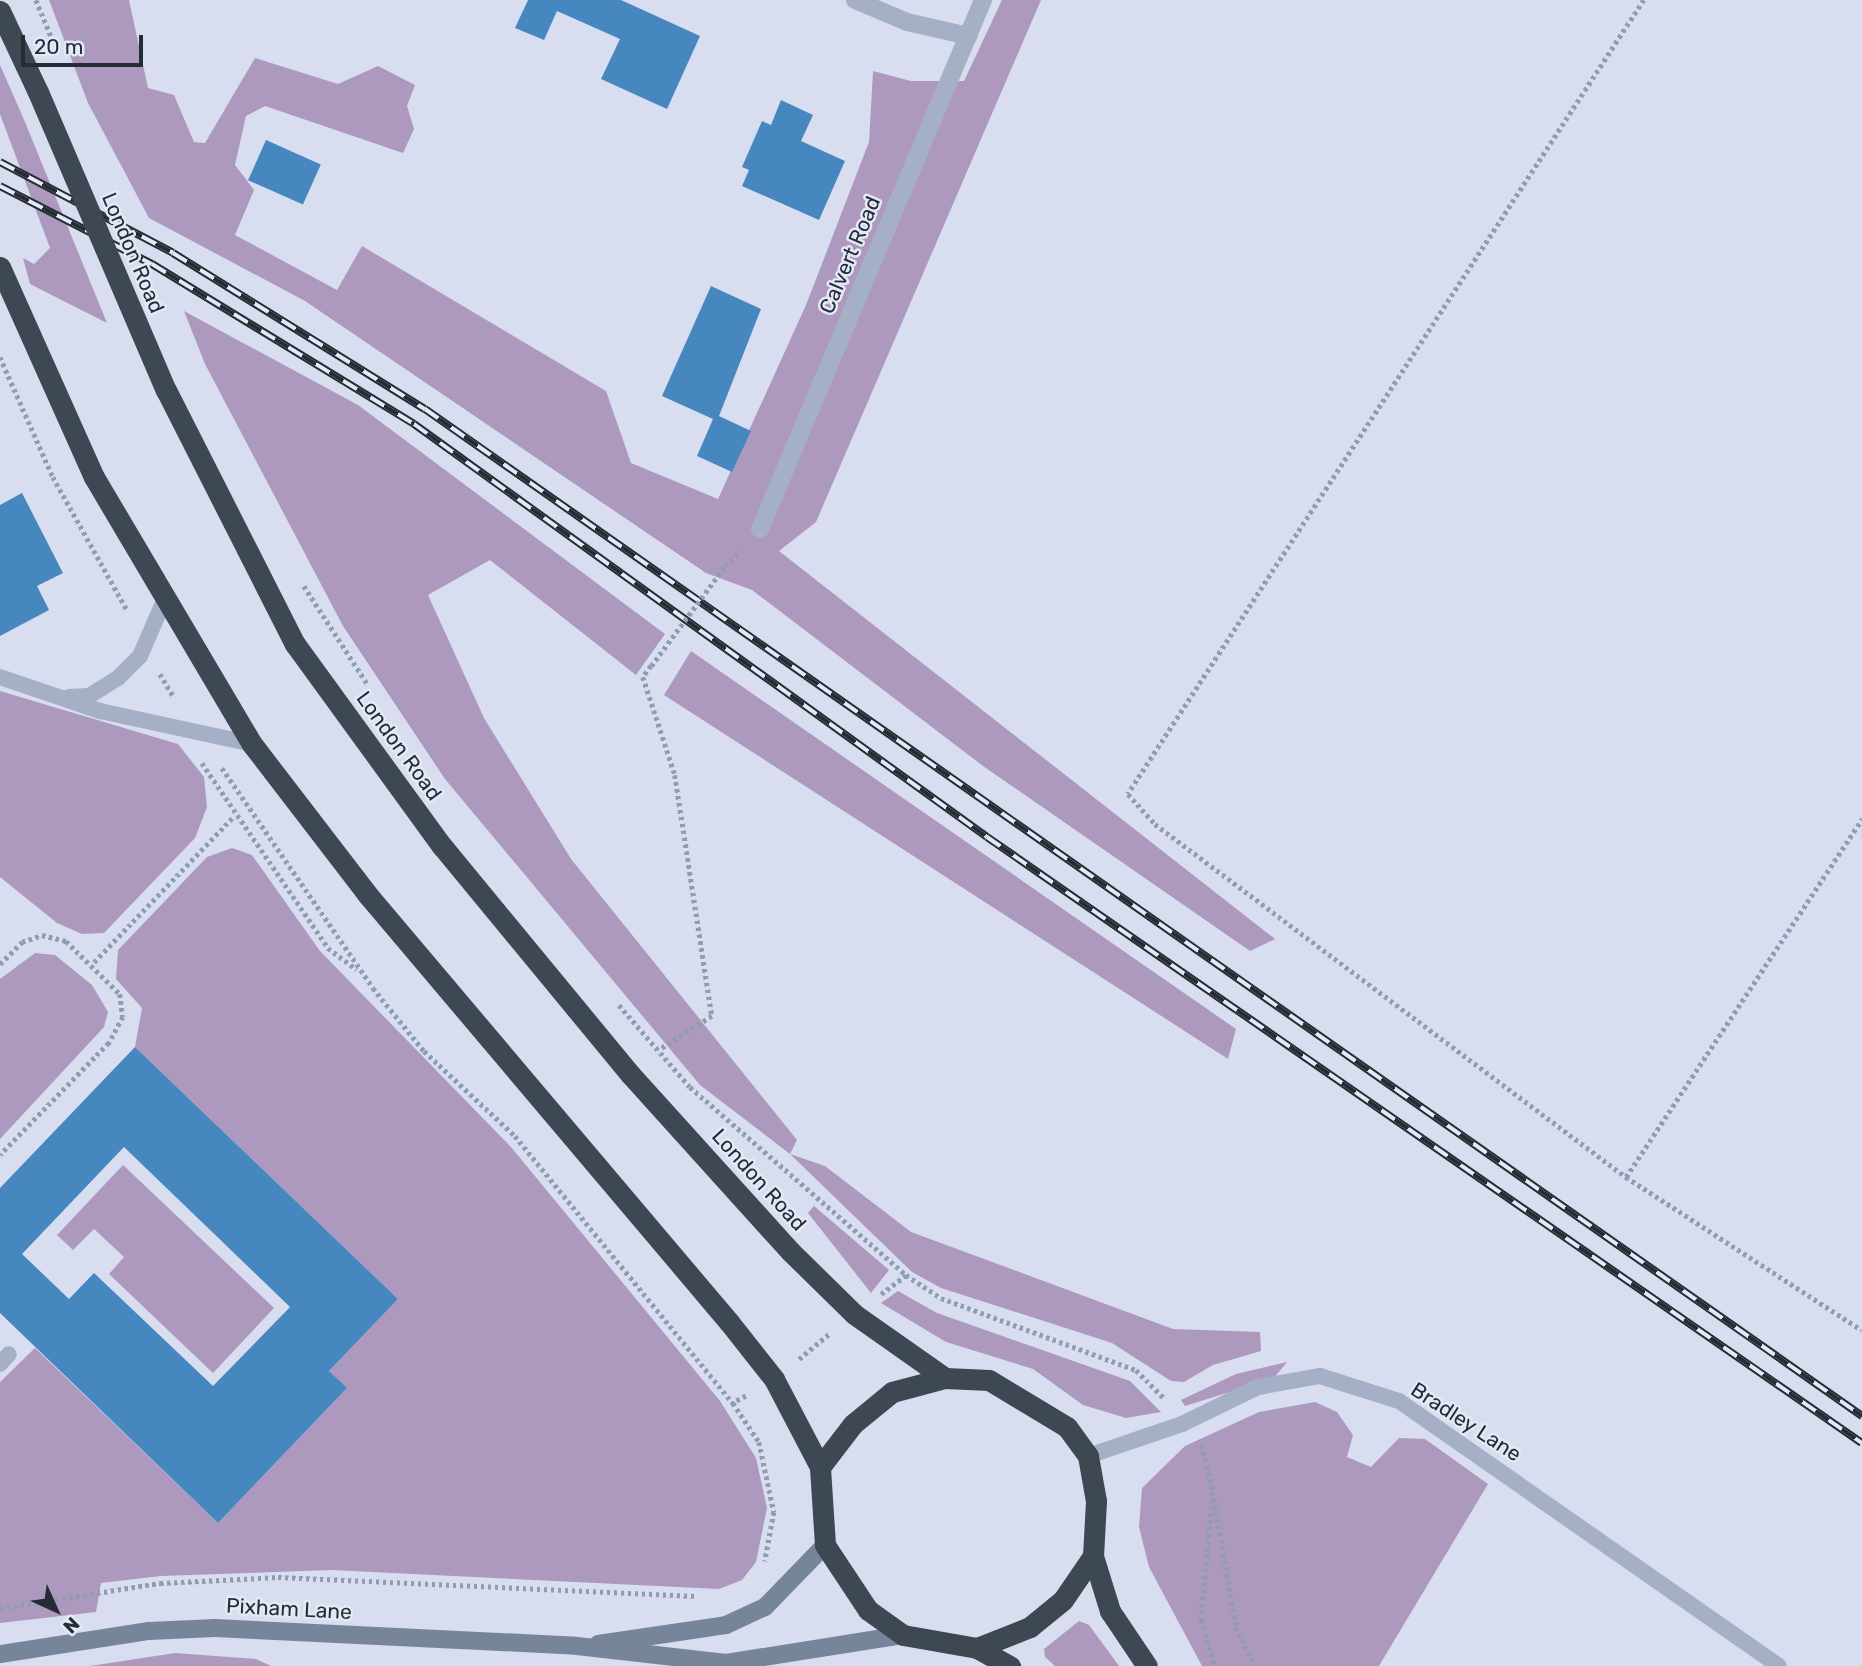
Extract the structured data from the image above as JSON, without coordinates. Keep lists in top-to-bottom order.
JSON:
{
  "streets": {
    "highway": ["London Road"],
    "main road": ["Pixham Lane"],
    "street": ["Calvert Road"],
    "lane": ["Bradley Lane"]
  },
  "scale_bar": "20 m",
  "north": "bottom right"
}
